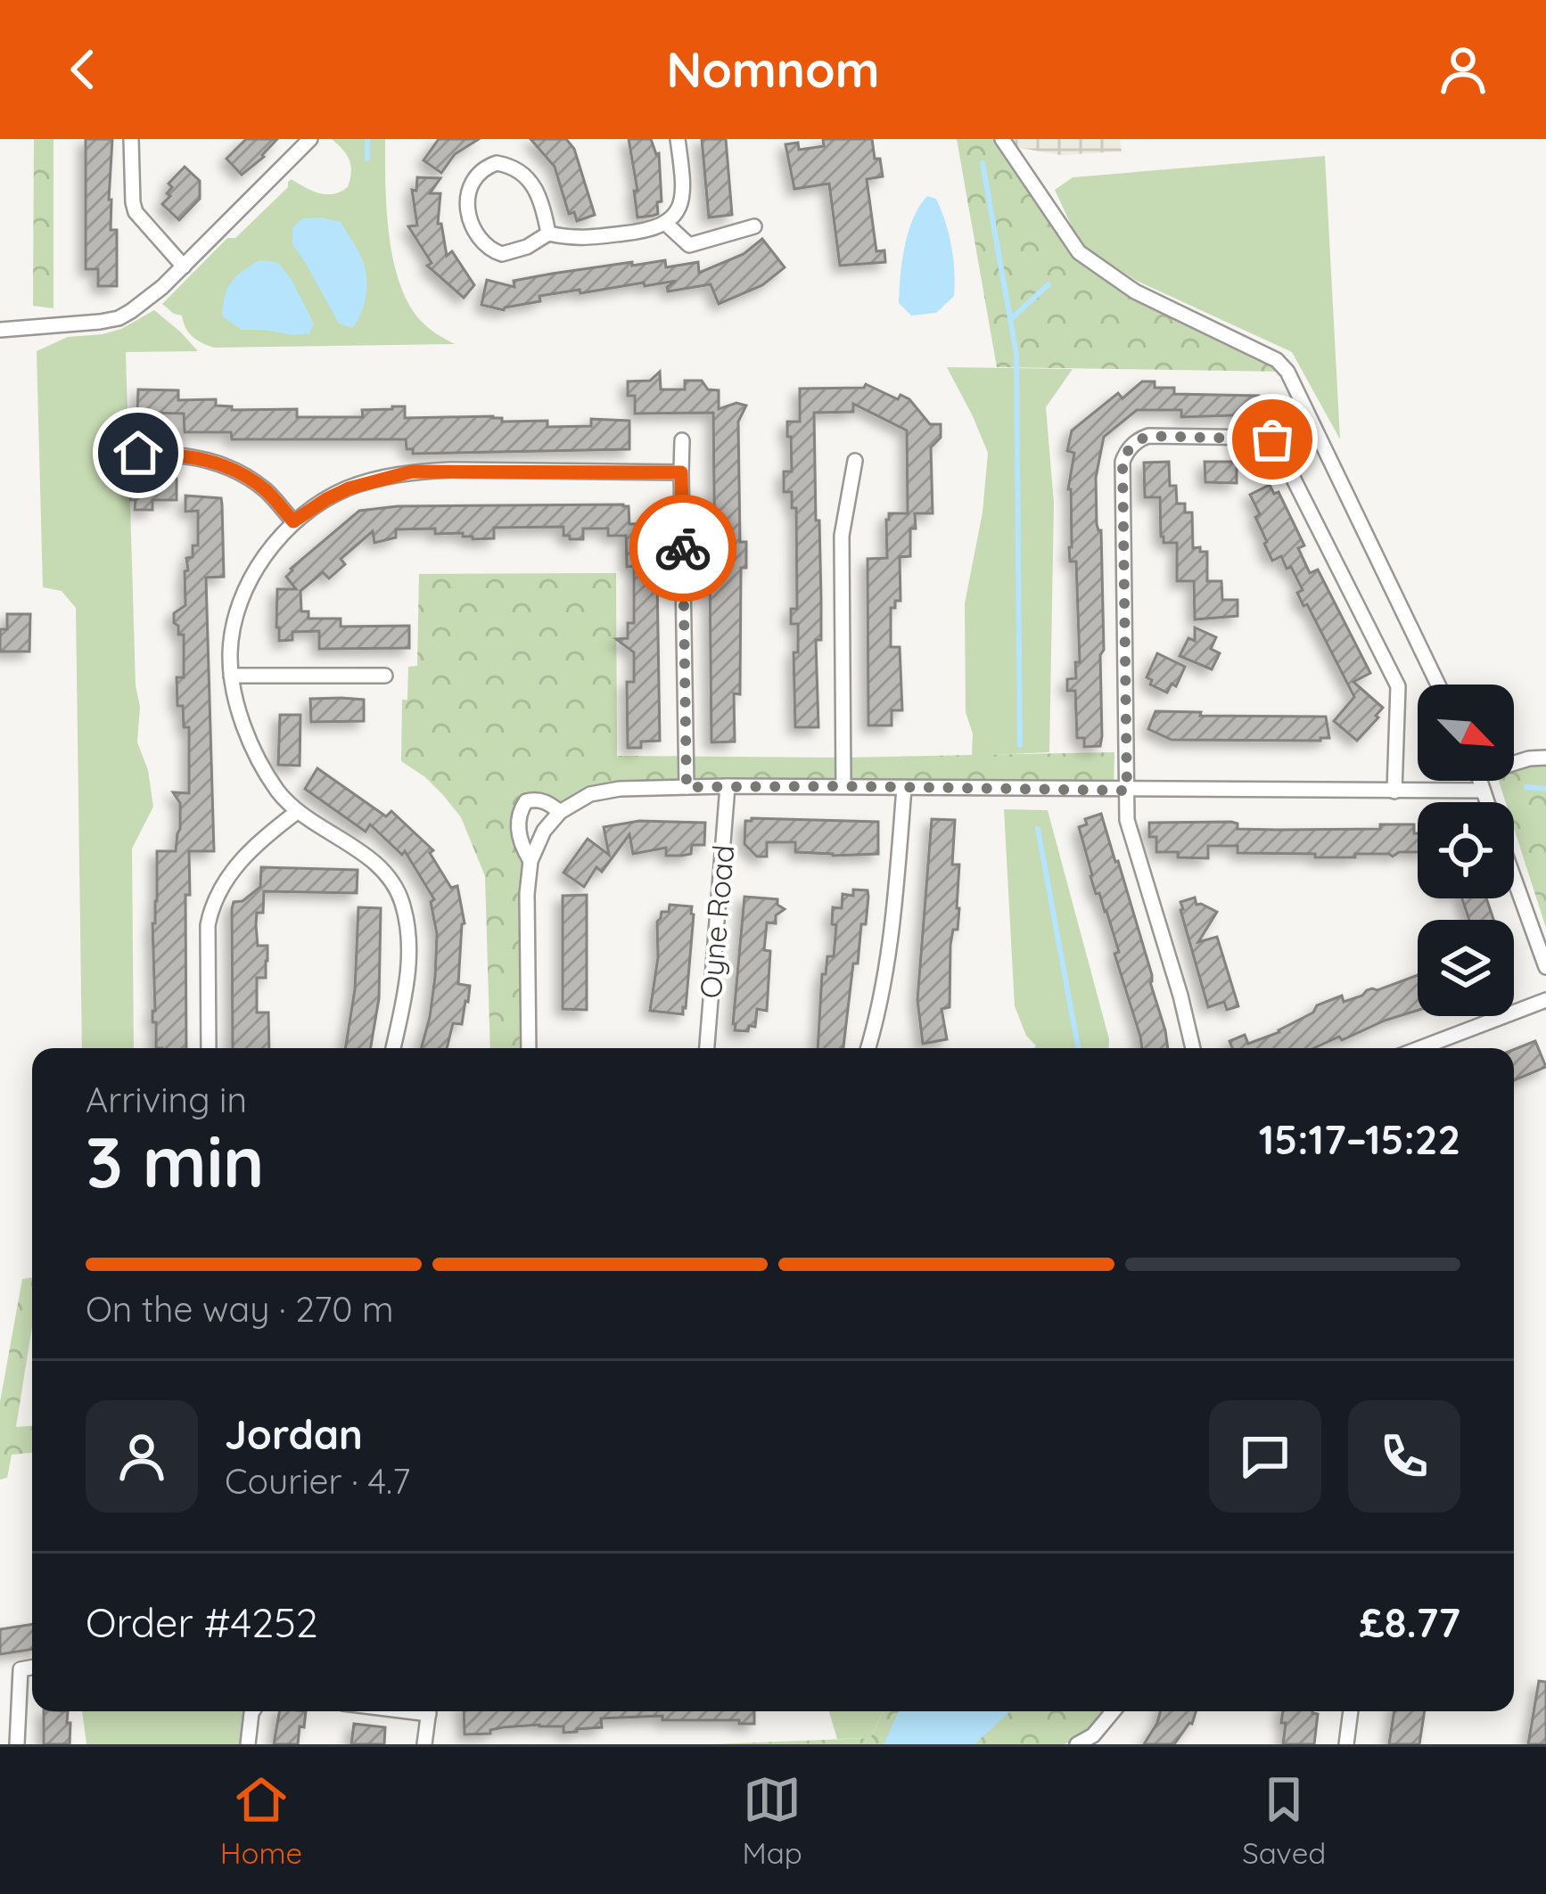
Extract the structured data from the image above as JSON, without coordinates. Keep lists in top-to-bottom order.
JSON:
{
  "streets": {
    "street": ["Oyne Road"]
  },
  "north": "bottom right",
  "page": {
    "header": "Nomnom",
    "heading": ["3 min", "Arriving in", "15:17–15:22"],
    "panel": [
      "Jordan",
      "Courier · 4.7",
      "Order #4252",
      "£8.77"
    ],
    "bar": "On the way · 270 m",
    "tabs": ["Home", "Map", "Saved"]
  }
}
